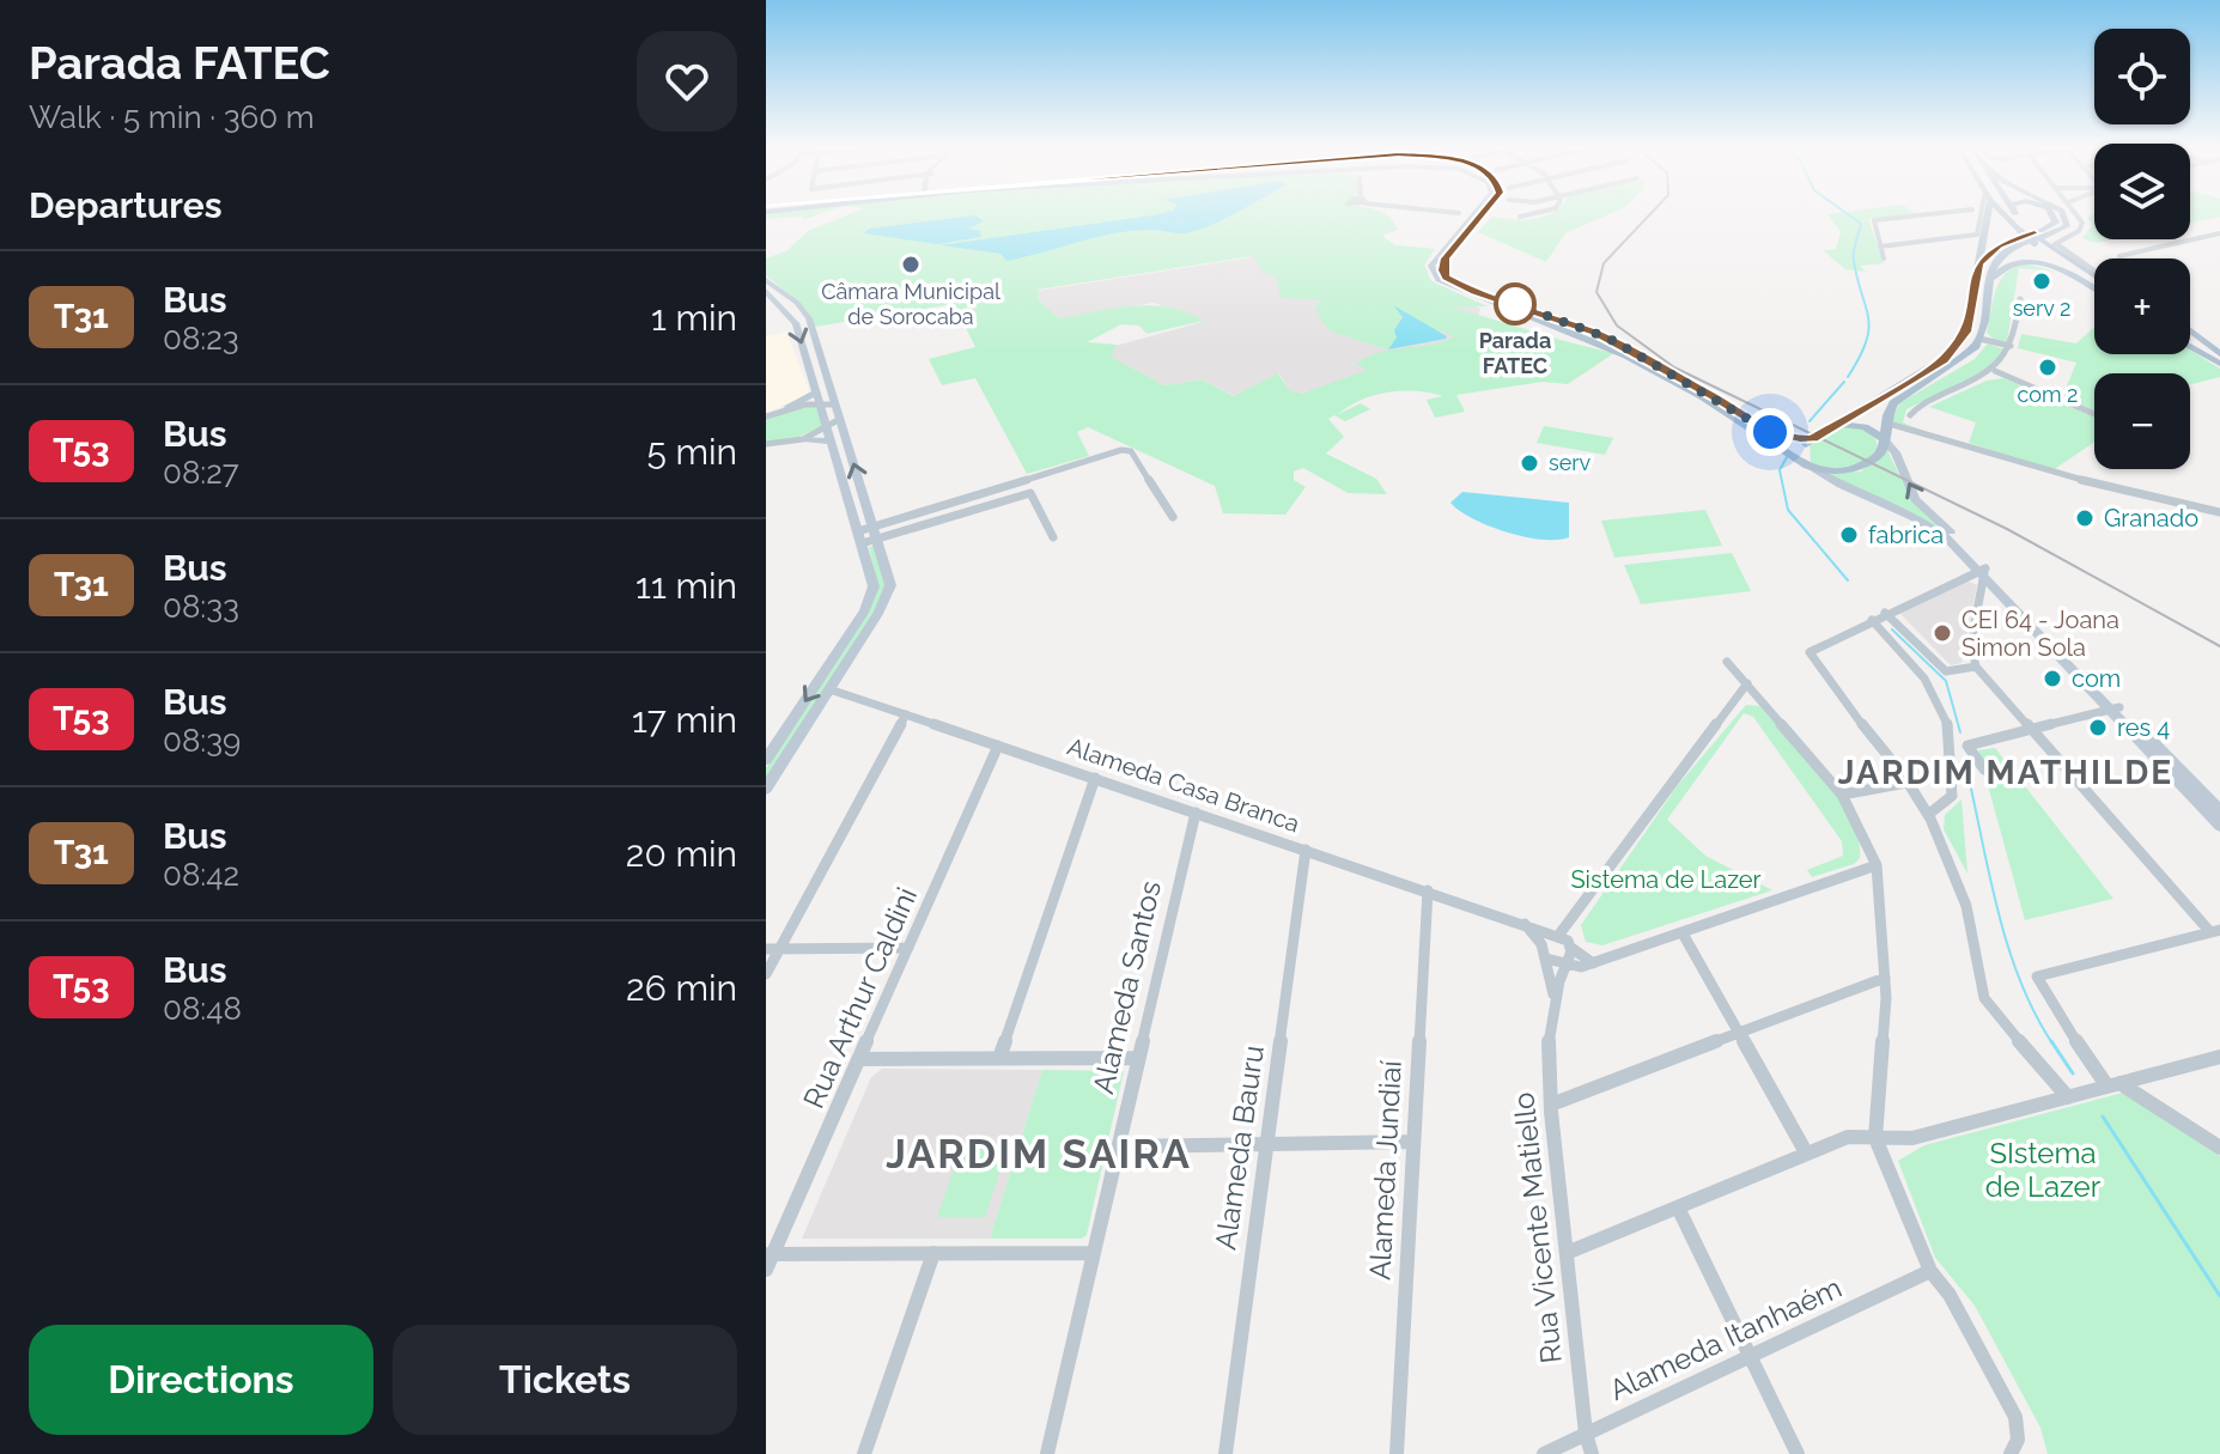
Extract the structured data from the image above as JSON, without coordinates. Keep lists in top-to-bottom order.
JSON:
{
  "streets": {
    "street": [
      "Alameda Casa Branca",
      "Alameda Santos",
      "Rua Arthur Caldini",
      "Alameda Bauru",
      "Alameda Jundiaí",
      "Rua Vicente Matiello",
      "Alameda Itanhaém"
    ]
  },
  "crossings": [
    ["Alameda Casa Branca", "Alameda Santos"],
    ["Alameda Casa Branca", "Rua Arthur Caldini"],
    ["Alameda Casa Branca", "Alameda Bauru"],
    ["Alameda Casa Branca", "Alameda Jundiaí"],
    ["Alameda Casa Branca", "Rua Vicente Matiello"],
    ["Rua Vicente Matiello", "Alameda Itanhaém"]
  ],
  "districts": ["JARDIM MATHILDE", "JARDIM SAIRA"],
  "parks": ["Sistema de Lazer", "SIstema de Lazer"],
  "places": [
    "Câmara Municipal de Sorocaba",
    "serv 2",
    "Parada FATEC",
    "com 2",
    "serv",
    "Granado",
    "fabrica",
    "CEI 64 - Joana Simon Sola",
    "com",
    "res 4"
  ],
  "lines": ["bus line T31"],
  "page": {
    "heading": [
      ["Parada FATEC", "Walk · 5 min · 360 m"],
      "Departures"
    ],
    "map_buttons": ["+", "−"],
    "list": [
      {
        "mark": "T31",
        "name": "Bus",
        "note": "08:23",
        "value": "1 min"
      },
      {
        "mark": "T53",
        "name": "Bus",
        "note": "08:27",
        "value": "5 min"
      },
      {
        "mark": "T31",
        "name": "Bus",
        "note": "08:33",
        "value": "11 min"
      },
      {
        "mark": "T53",
        "name": "Bus",
        "note": "08:39",
        "value": "17 min"
      },
      {
        "mark": "T31",
        "name": "Bus",
        "note": "08:42",
        "value": "20 min"
      },
      {
        "mark": "T53",
        "name": "Bus",
        "note": "08:48",
        "value": "26 min"
      }
    ],
    "buttons": ["Directions", "Tickets"]
  }
}
